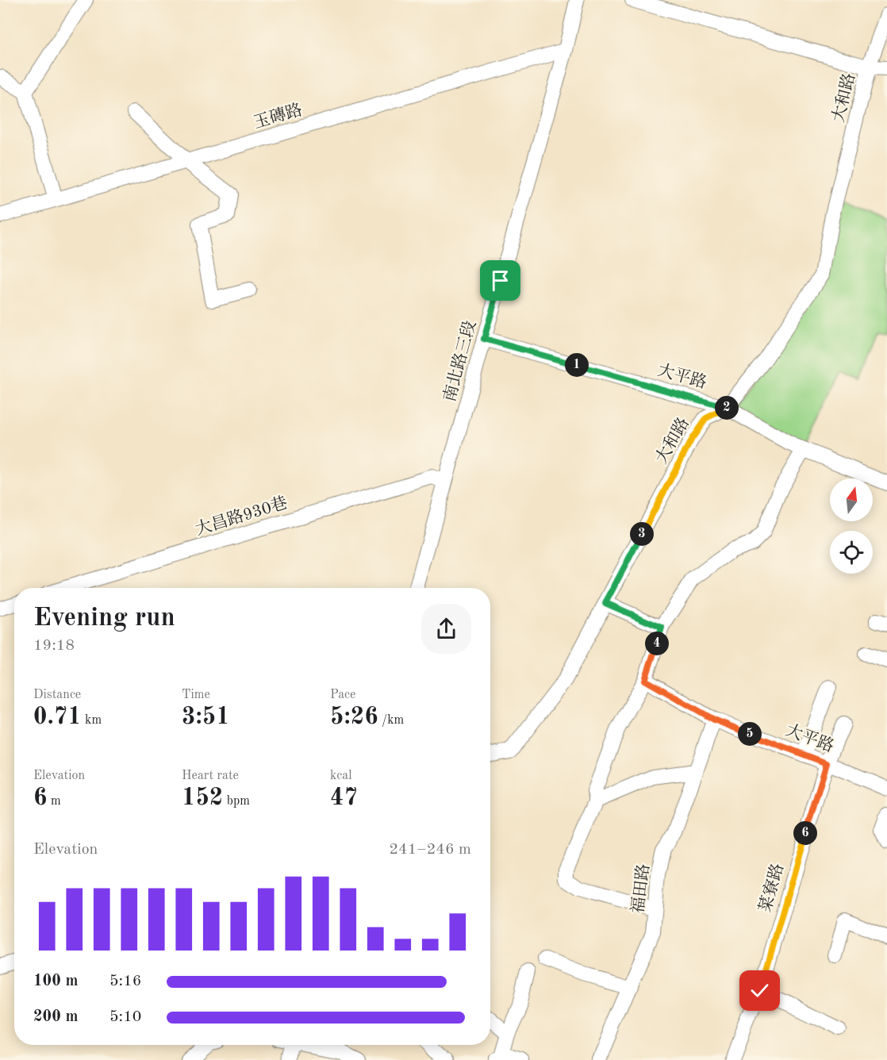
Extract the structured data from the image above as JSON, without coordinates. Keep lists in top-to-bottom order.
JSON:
{
  "streets": {
    "street": [
      "大和路",
      "玉磚路",
      "南北路三段",
      "大平路",
      "大昌路930巷",
      "菜寮路",
      "福田路"
    ]
  },
  "crossings": [
    ["大和路", "大平路"],
    ["玉磚路", "南北路三段"],
    ["南北路三段", "大平路"],
    ["南北路三段", "大昌路930巷"],
    ["大平路", "菜寮路"],
    ["大平路", "福田路"]
  ],
  "north": "top",
  "page": {
    "pins": [
      "1",
      "2",
      "3",
      "4",
      "5",
      "6"
    ],
    "heading": ["Evening run", "19:18"],
    "stats": [
      ["Distance", "0.71 km"],
      ["Time", "3:51"],
      ["Pace", "5:26 /km"],
      ["Elevation", "6 m"],
      ["Heart rate", "152 bpm"],
      ["kcal", "47"]
    ],
    "chart": ["Elevation", "241–246 m"],
    "list": [
      {
        "name": "100 m",
        "note": "5:16"
      },
      {
        "name": "200 m",
        "note": "5:10"
      }
    ]
  }
}
